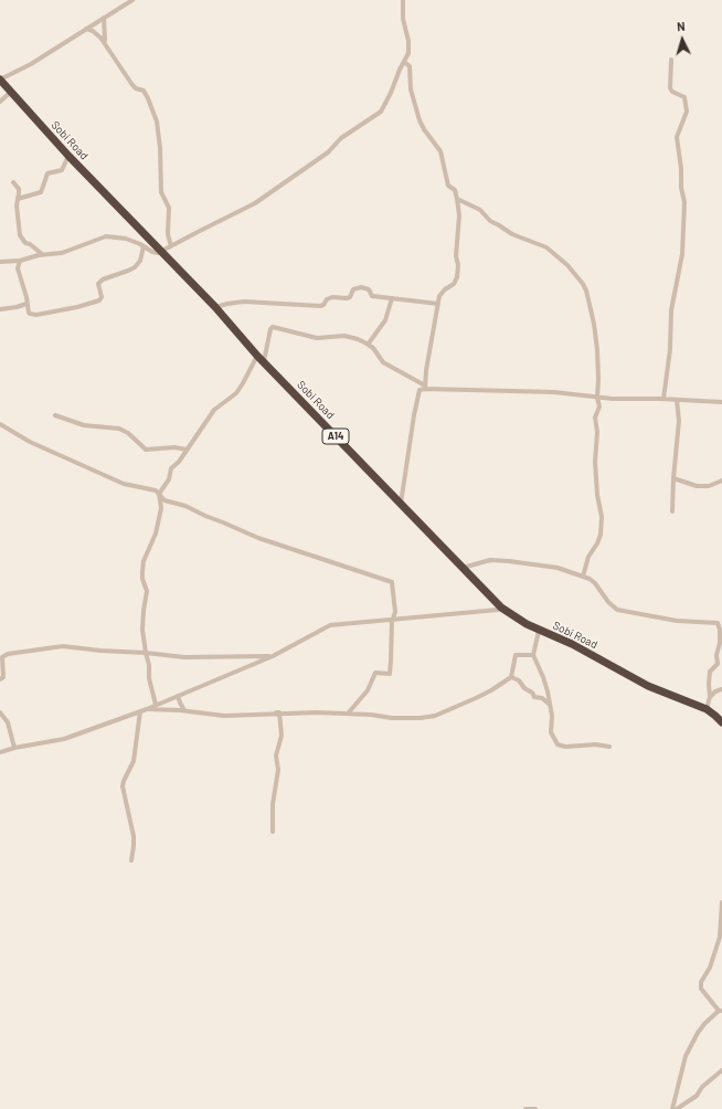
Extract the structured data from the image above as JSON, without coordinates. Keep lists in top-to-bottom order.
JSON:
{
  "streets": {
    "highway": ["Sobi Road", "A14"]
  },
  "north": "top"
}
